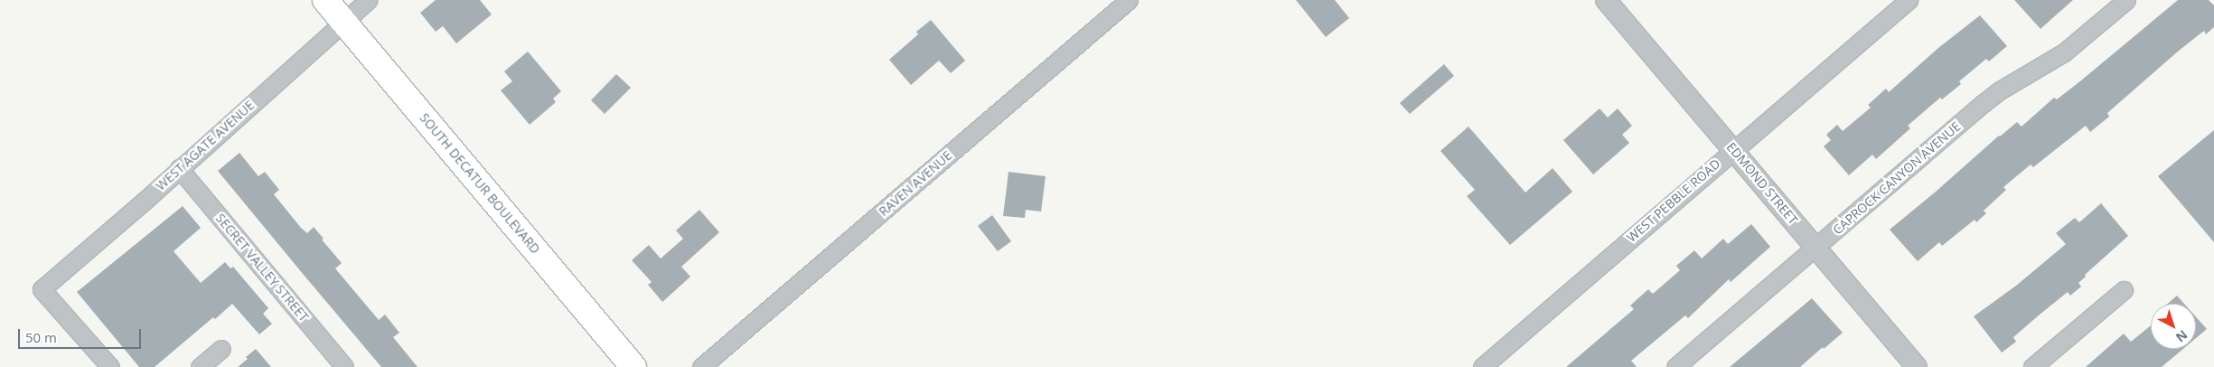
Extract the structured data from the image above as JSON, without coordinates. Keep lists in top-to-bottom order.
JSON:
{
  "streets": {
    "main road": ["SOUTH DECATUR BOULEVARD"],
    "street": [
      "WEST AGATE AVENUE",
      "CAPROCK CANYON AVENUE",
      "RAVEN AVENUE",
      "EDMOND STREET",
      "WEST PEBBLE ROAD",
      "SECRET VALLEY STREET"
    ]
  },
  "crossings": [
    ["WEST AGATE AVENUE", "SOUTH DECATUR BOULEVARD"],
    ["WEST AGATE AVENUE", "SECRET VALLEY STREET"],
    ["CAPROCK CANYON AVENUE", "EDMOND STREET"],
    ["EDMOND STREET", "WEST PEBBLE ROAD"]
  ],
  "scale_bar": "50 m",
  "north": "bottom right"
}
